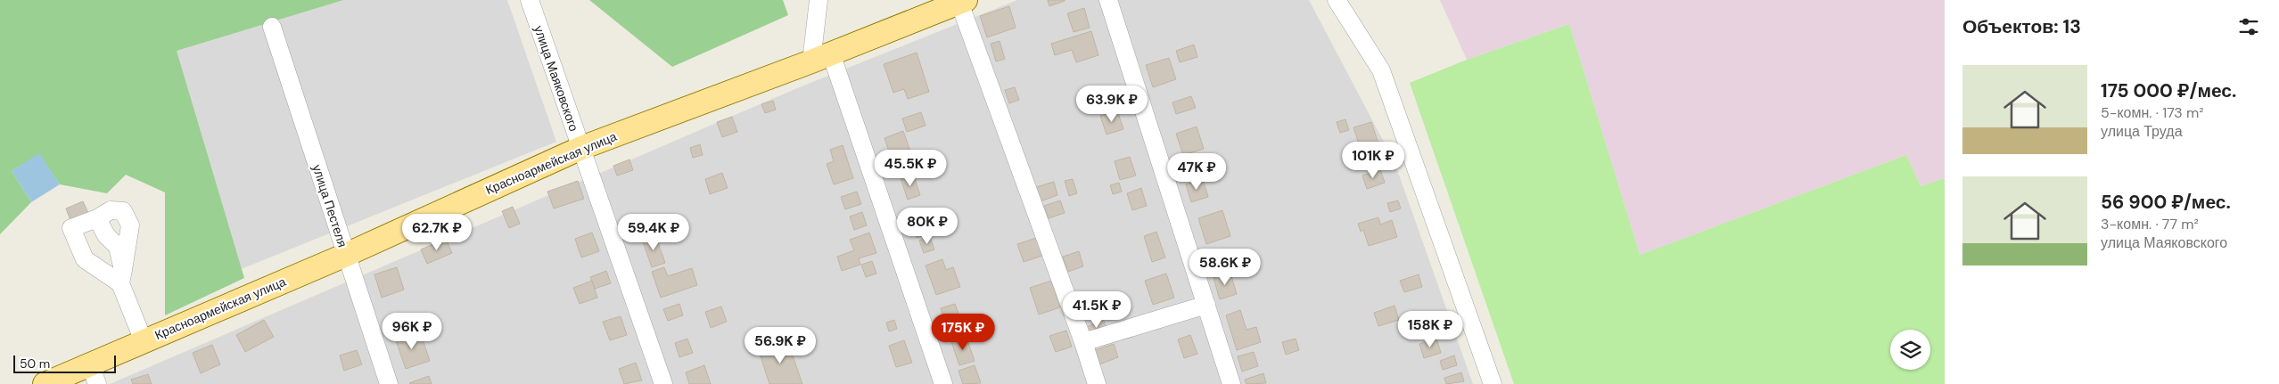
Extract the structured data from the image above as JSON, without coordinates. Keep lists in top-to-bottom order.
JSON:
{
  "streets": {
    "main road": ["Красноармейская улица"],
    "street": ["улица Маяковского", "улица Пестеля"]
  },
  "crossings": [
    ["улица Маяковского", "Красноармейская улица"],
    ["Красноармейская улица", "улица Пестеля"]
  ],
  "scale_bar": "50 m",
  "page": {
    "heading": "Объектов: 13",
    "list": [
      {
        "name": "175 000 ₽/мес.",
        "note": "5-комн. · 173 m² · улица Труда"
      },
      {
        "name": "56 900 ₽/мес.",
        "note": "3-комн. · 77 m² · улица Маяковского"
      }
    ],
    "price": [
      "63.9K ₽",
      "101K ₽",
      "45.5K ₽",
      "47K ₽",
      "80K ₽",
      "62.7K ₽",
      "59.4K ₽",
      "58.6K ₽",
      "41.5K ₽",
      "158K ₽",
      "96K ₽",
      "175K ₽",
      "56.9K ₽"
    ],
    "scale": "50 m"
  }
}
